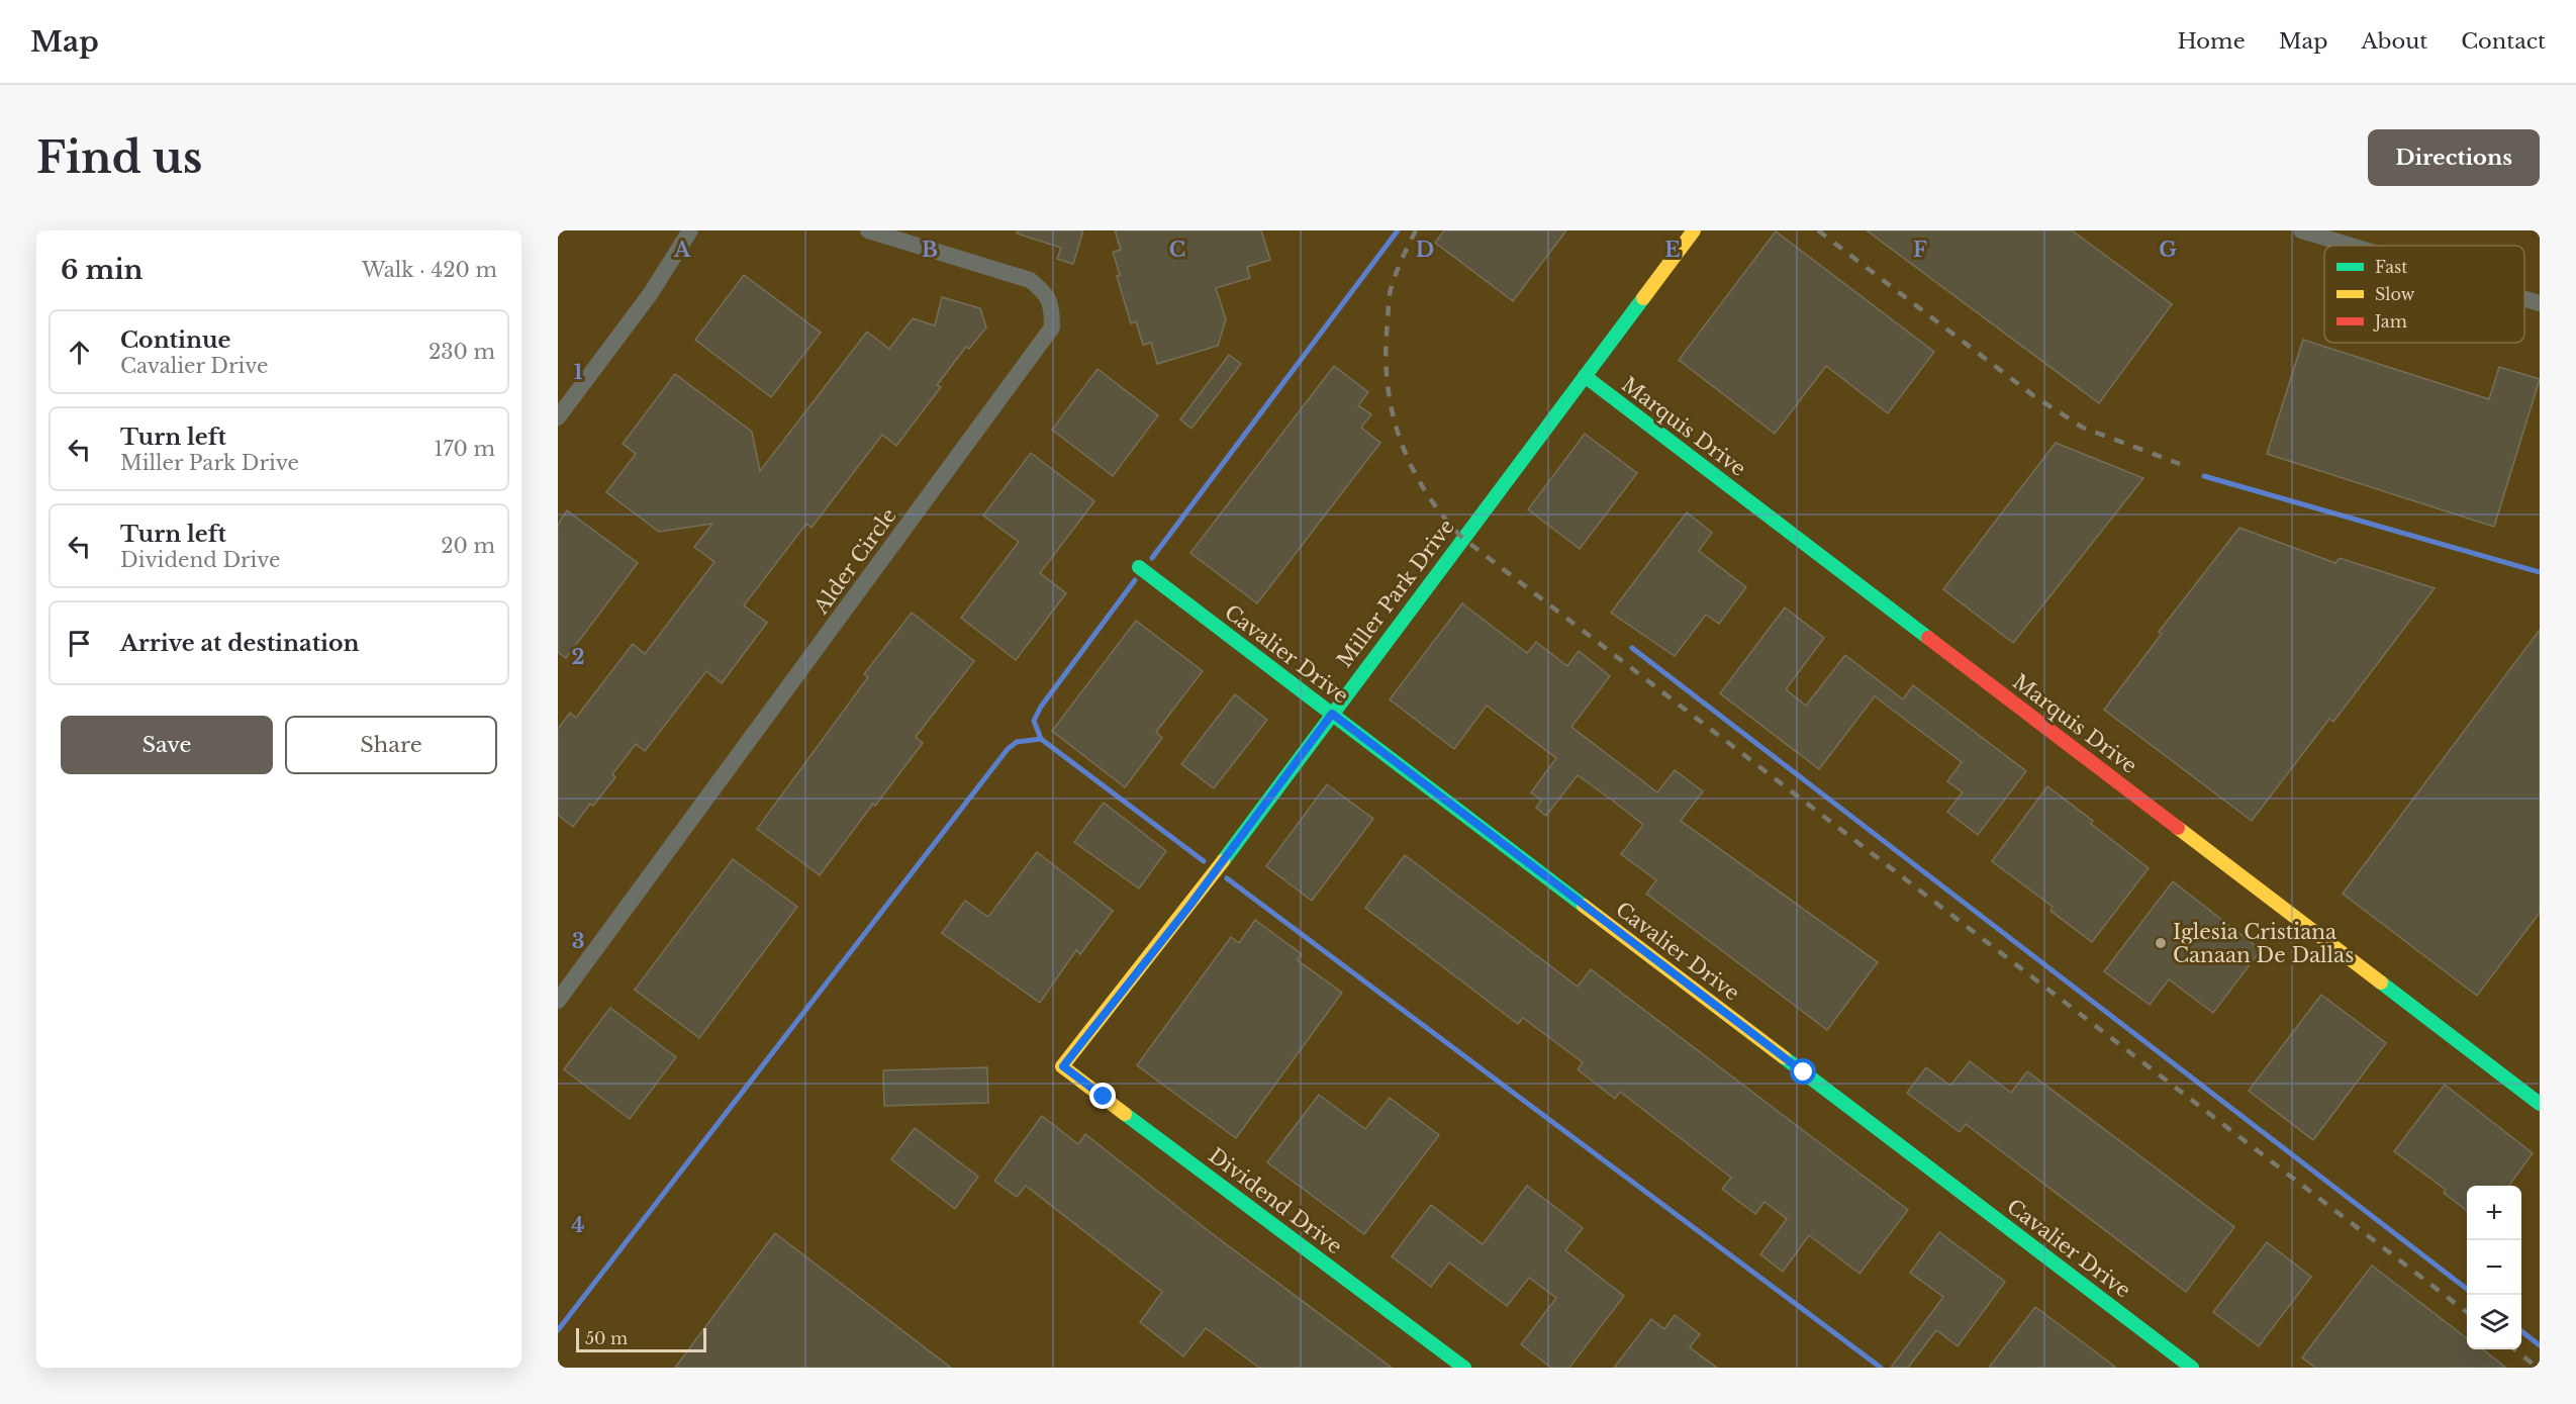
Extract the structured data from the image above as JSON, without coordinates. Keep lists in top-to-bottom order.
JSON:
{
  "streets": {
    "street": [
      "Marquis Drive",
      "Alder Circle",
      "Miller Park Drive",
      "Cavalier Drive",
      "Dividend Drive"
    ]
  },
  "crossings": [
    ["Marquis Drive", "Miller Park Drive"],
    ["Miller Park Drive", "Cavalier Drive"],
    ["Miller Park Drive", "Dividend Drive"]
  ],
  "places": ["Iglesia Cristiana Canaan De Dallas"],
  "legend": ["Fast", "Slow", "Jam"],
  "scale_bar": "50 m",
  "page": {
    "header": "Map",
    "nav": [
      "Home",
      "Map",
      "About",
      "Contact"
    ],
    "buttons": [
      "Directions",
      ["Save", "Share"]
    ],
    "title": "Find us",
    "heading": ["6 min", "Walk · 420 m"],
    "list": [
      ["Continue", "Cavalier Drive", "230 m"],
      ["Turn left", "Miller Park Drive", "170 m"],
      ["Turn left", "Dividend Drive", "20 m"],
      "Arrive at destination"
    ],
    "map_buttons": ["+", "−"],
    "scale": "50 m"
  },
  "grid": {
    "columns": [
      "A",
      "B",
      "C",
      "D",
      "E",
      "F",
      "G"
    ],
    "rows": [
      "1",
      "2",
      "3",
      "4"
    ]
  }
}
